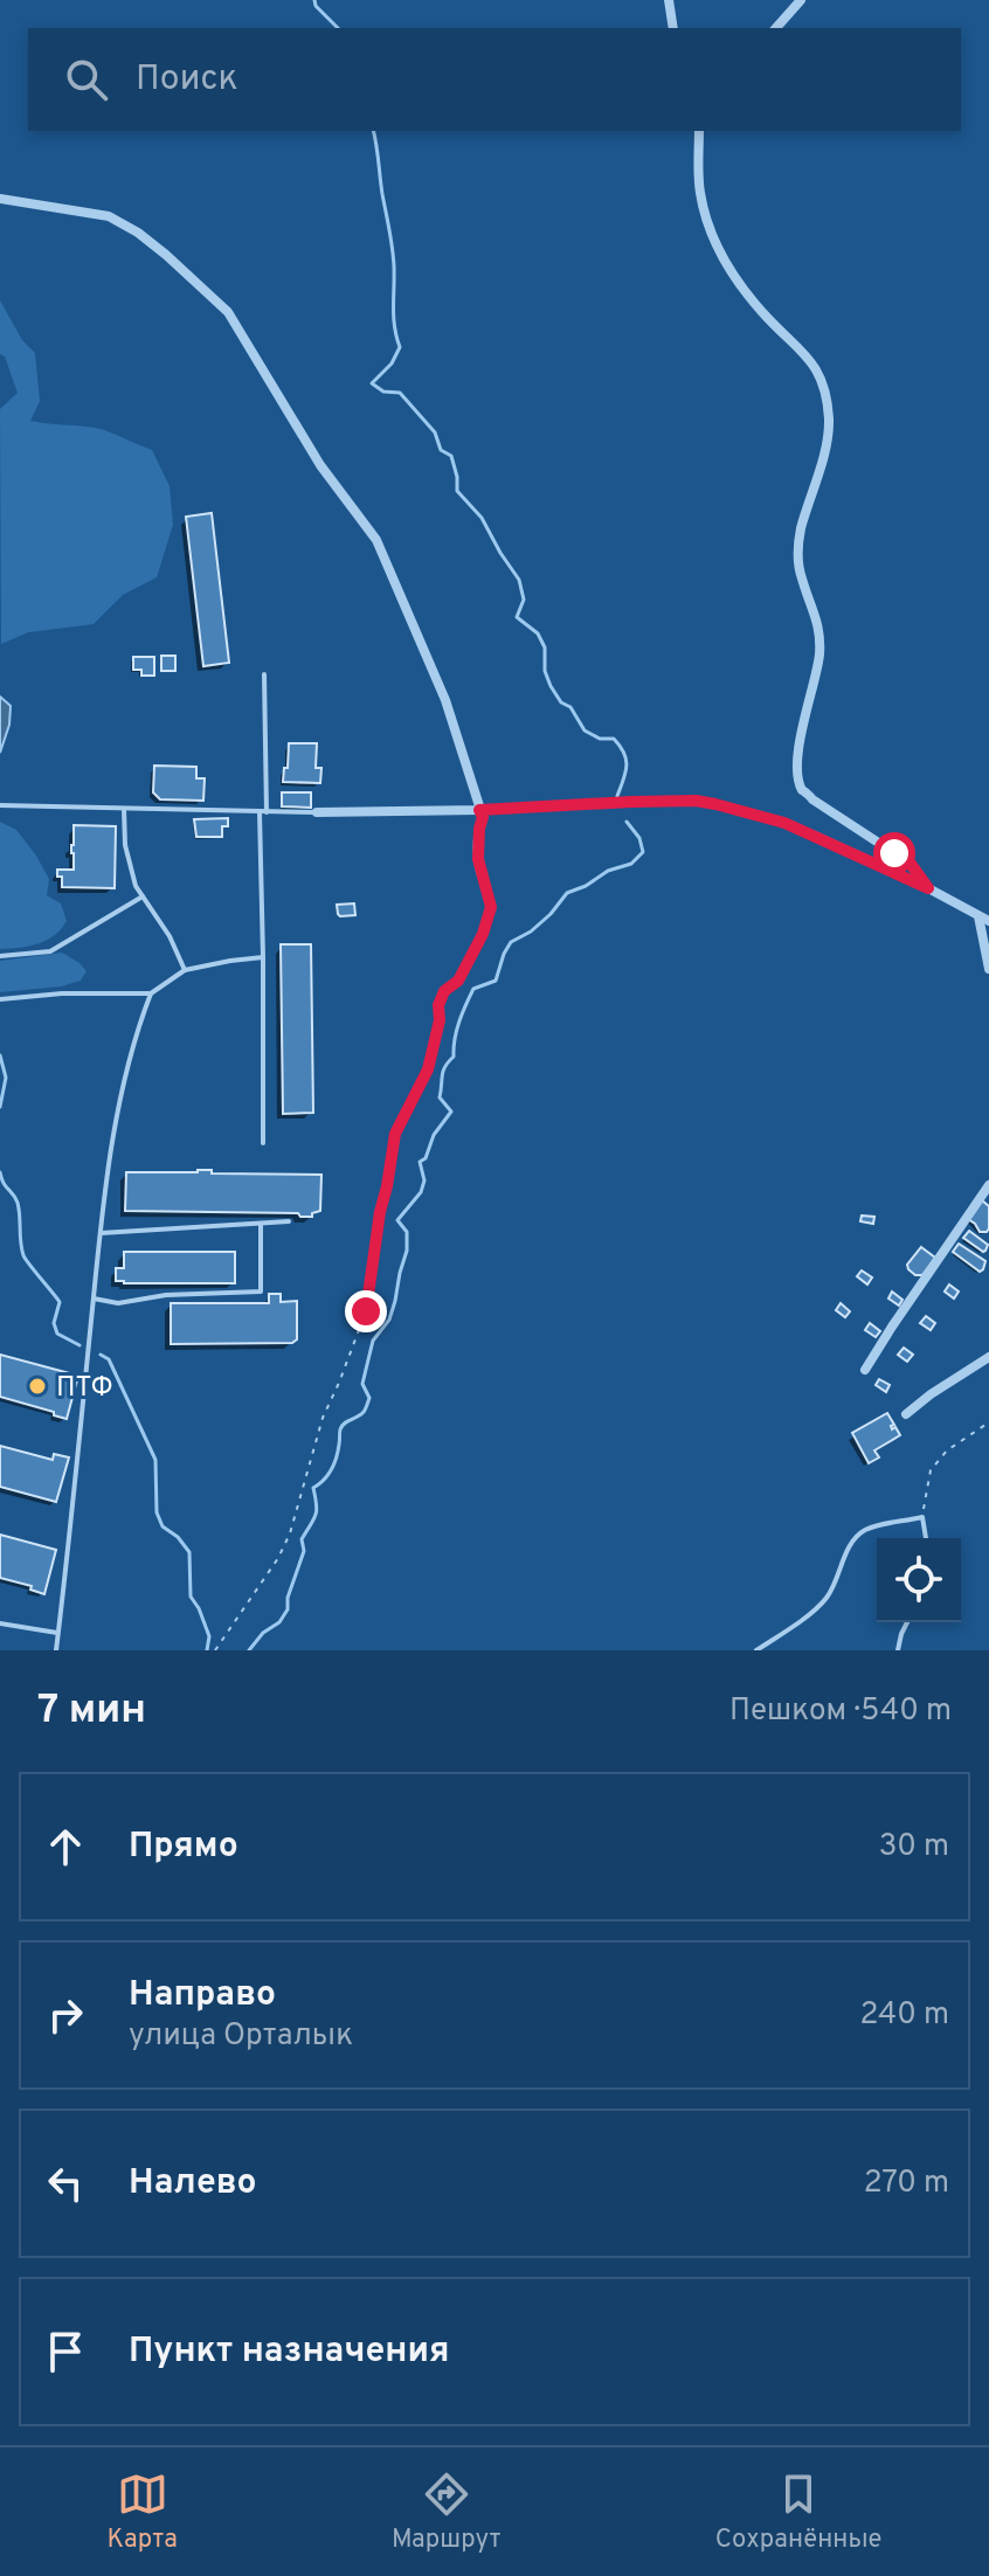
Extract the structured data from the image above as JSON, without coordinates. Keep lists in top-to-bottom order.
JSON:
{
  "places": ["ПТФ"],
  "page": {
    "search": "Поиск",
    "heading": ["7 мин", "Пешком · 540 m"],
    "list": [
      ["Прямо", "30 m"],
      ["Направо", "улица Орталык", "240 m"],
      ["Налево", "270 m"],
      "Пункт назначения"
    ],
    "nav": ["Карта", "Маршрут", "Сохранённые"]
  }
}
